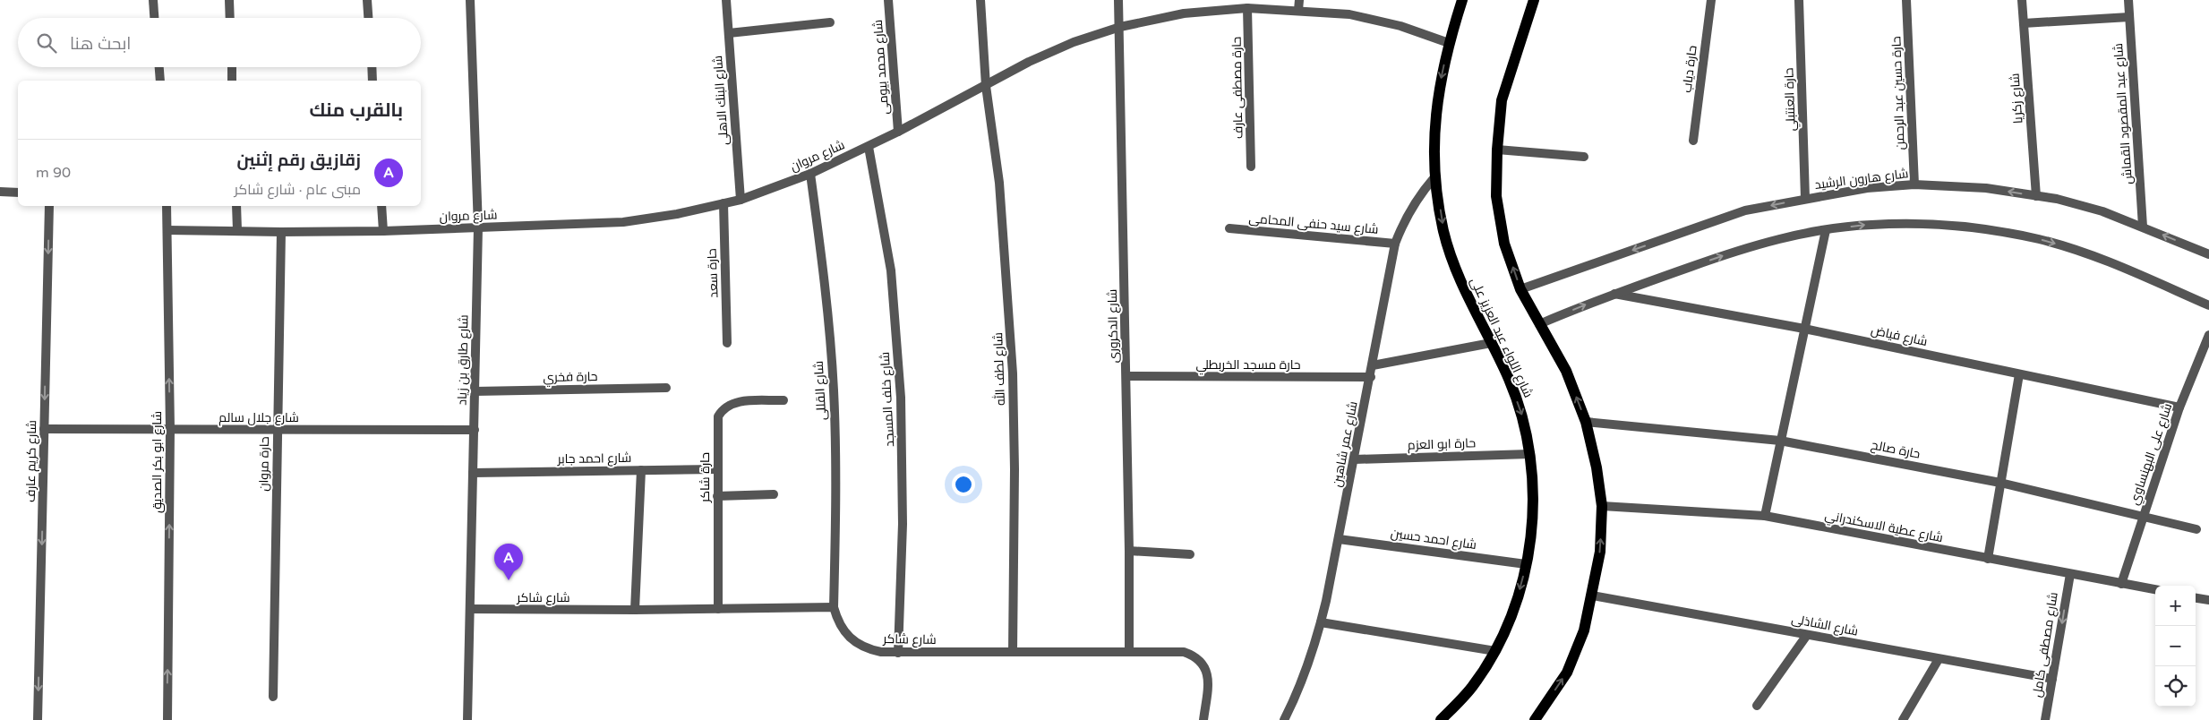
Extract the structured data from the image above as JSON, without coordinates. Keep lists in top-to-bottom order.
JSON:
{
  "streets": {
    "main road": ["شارع اللواء عبد العزيز على"],
    "street": [
      "شارع محمد بيومى",
      "حارة دياب",
      "حارة مصطفى عارف",
      "حارة حسين عبد الرحمن",
      "شارع زكريا",
      "حارة العنتبلي",
      "شارع البنك الاهلى",
      "شارع عبد المقصود القماش",
      "شارع مروان",
      "شارع هارون الرشيد",
      "شارع سيد حنفى المحامى",
      "حارة سعد",
      "شارع الدكرورى",
      "شارع فياض",
      "شارع طارق بن زياد",
      "حارة مسجد الخربطلي",
      "شارع لطف الله",
      "حارة فخري",
      "شارع القللى",
      "شارع خلف المسجد",
      "شارع جلال سالم",
      "شارع عمر شاهين",
      "حارة ابو العزم",
      "حارة صالح",
      "شارع على البهنساوي",
      "شارع احمد جابر",
      "شارع كريم عارف",
      "شارع ابو بكر الصديق",
      "حارة مروان",
      "حارة شاكر",
      "شارع عطية الاسكندراني",
      "شارع احمد حسين",
      "شارع شاكر",
      "شارع الشاذلى",
      "شارع مصطفى كامل"
    ]
  },
  "crossings": [
    ["شارع محمد بيومى", "شارع مروان"],
    ["حارة مصطفى عارف", "شارع مروان"],
    ["حارة حسين عبد الرحمن", "شارع هارون الرشيد"],
    ["شارع زكريا", "شارع هارون الرشيد"],
    ["حارة العنتبلي", "شارع هارون الرشيد"],
    ["شارع البنك الاهلى", "شارع مروان"],
    ["شارع عبد المقصود القماش", "شارع هارون الرشيد"],
    ["شارع مروان", "حارة سعد"],
    ["شارع مروان", "شارع الدكرورى"],
    ["شارع مروان", "شارع اللواء عبد العزيز على"],
    ["شارع مروان", "شارع طارق بن زياد"],
    ["شارع مروان", "شارع لطف الله"],
    ["شارع مروان", "شارع القللى"],
    ["شارع مروان", "شارع خلف المسجد"],
    ["شارع مروان", "شارع ابو بكر الصديق"],
    ["شارع مروان", "حارة مروان"],
    ["شارع سيد حنفى المحامى", "شارع عمر شاهين"],
    ["شارع الدكرورى", "حارة مسجد الخربطلي"],
    ["شارع الدكرورى", "شارع شاكر"],
    ["شارع فياض", "شارع على البهنساوي"],
    ["شارع اللواء عبد العزيز على", "شارع عمر شاهين"],
    ["شارع اللواء عبد العزيز على", "حارة ابو العزم"],
    ["شارع اللواء عبد العزيز على", "شارع احمد حسين"],
    ["شارع طارق بن زياد", "حارة فخري"],
    ["شارع طارق بن زياد", "شارع جلال سالم"],
    ["شارع طارق بن زياد", "شارع احمد جابر"],
    ["شارع طارق بن زياد", "شارع شاكر"],
    ["حارة مسجد الخربطلي", "شارع عمر شاهين"],
    ["شارع لطف الله", "شارع شاكر"],
    ["شارع القللى", "شارع شاكر"],
    ["شارع خلف المسجد", "شارع شاكر"],
    ["شارع جلال سالم", "شارع كريم عارف"],
    ["شارع جلال سالم", "شارع ابو بكر الصديق"],
    ["شارع جلال سالم", "حارة مروان"],
    ["شارع عمر شاهين", "حارة ابو العزم"],
    ["شارع عمر شاهين", "شارع احمد حسين"],
    ["حارة صالح", "شارع على البهنساوي"],
    ["شارع على البهنساوي", "شارع عطية الاسكندراني"],
    ["شارع احمد جابر", "حارة شاكر"],
    ["حارة شاكر", "شارع شاكر"],
    ["شارع عطية الاسكندراني", "شارع مصطفى كامل"],
    ["شارع الشاذلى", "شارع مصطفى كامل"]
  ],
  "one_way": ["شارع كريم عارف", "شارع ابو بكر الصديق", "شارع مصطفى كامل"],
  "page": {
    "search": "ابحث هنا",
    "heading": "بالقرب منك",
    "list": [
      {
        "mark": "A",
        "name": "زقازيق رقم إثنين",
        "note": "مبنى عام · شارع شاكر",
        "value": "90 m"
      }
    ],
    "pins": "A",
    "map_buttons": ["+", "−"]
  }
}
